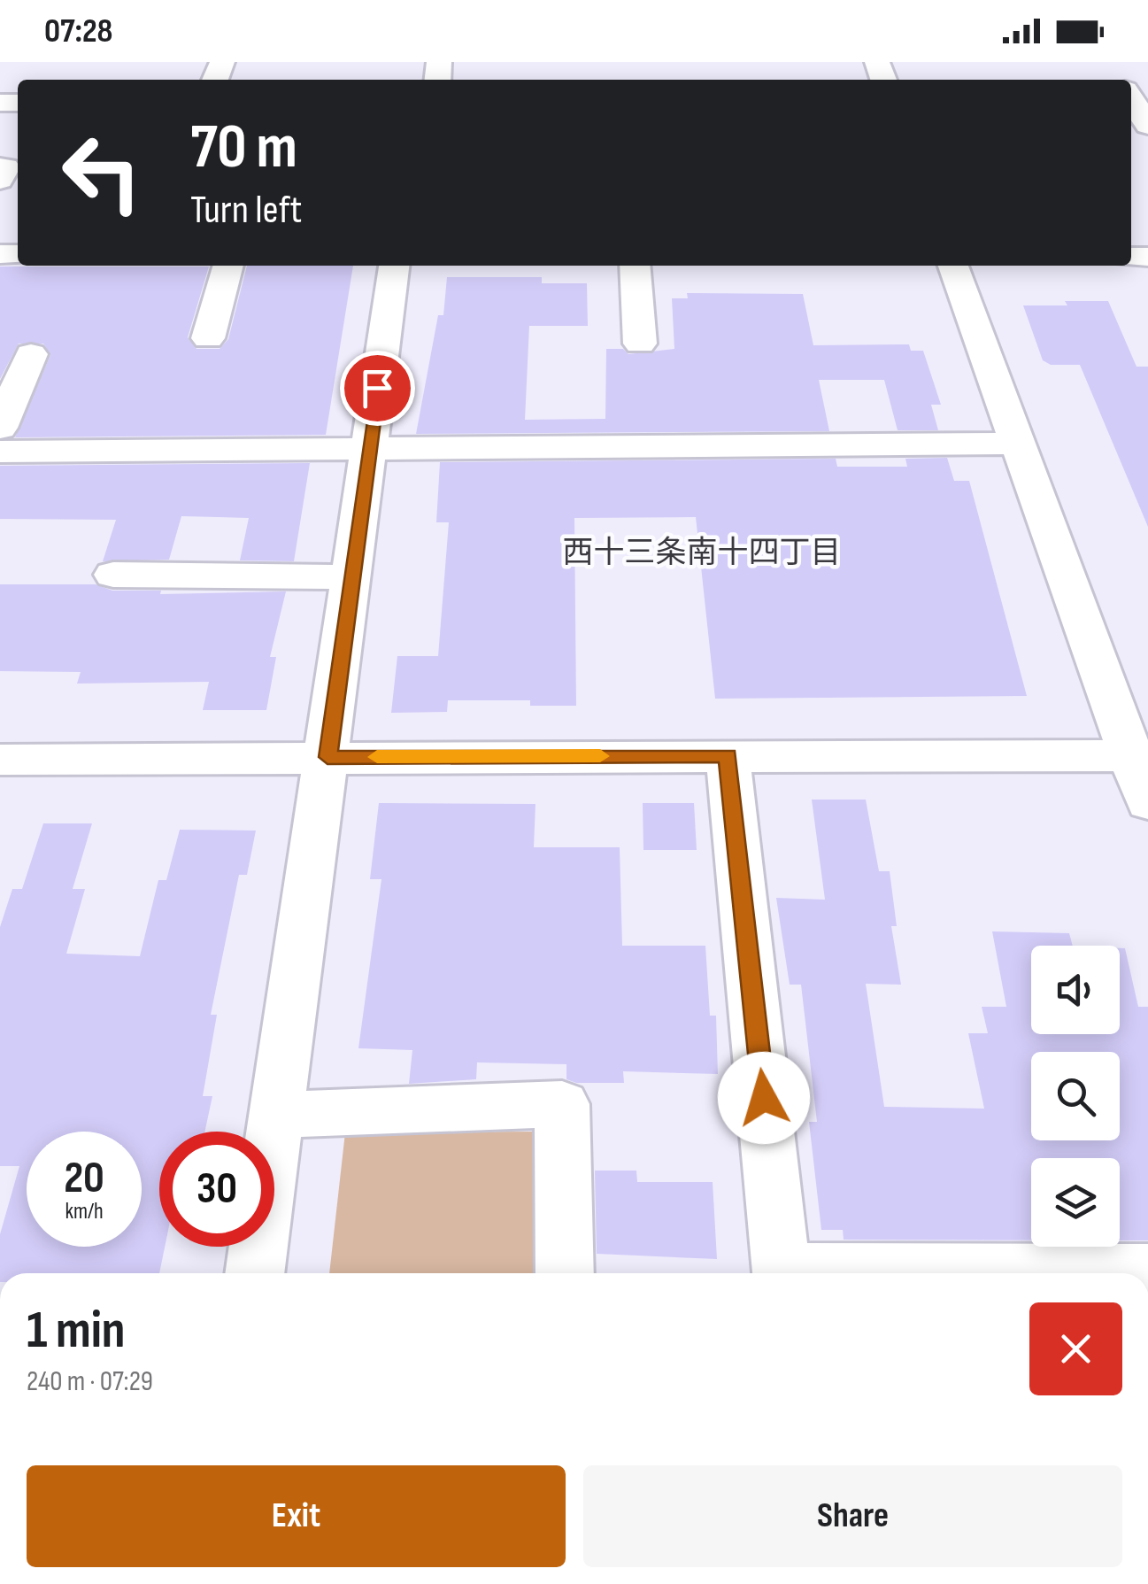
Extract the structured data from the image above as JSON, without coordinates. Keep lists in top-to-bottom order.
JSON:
{
  "districts": ["西十三条南十四丁目"],
  "page": {
    "status": "07:28",
    "turn": ["70 m", "Turn left"],
    "speed": "20 km/h",
    "limit": "30",
    "heading": ["1 min", "240 m · 07:29"],
    "buttons": ["Exit", "Share"]
  }
}
